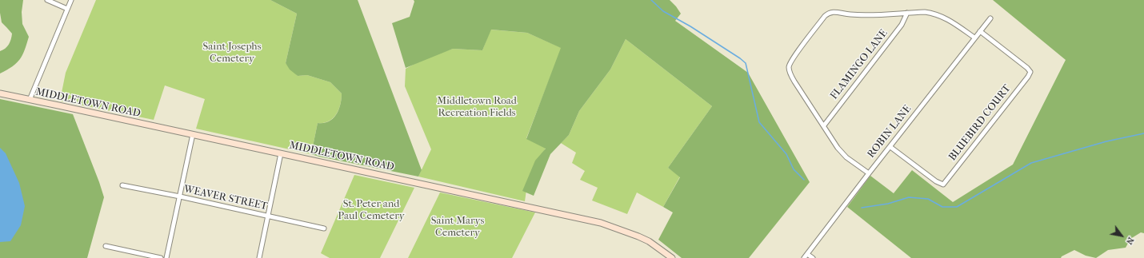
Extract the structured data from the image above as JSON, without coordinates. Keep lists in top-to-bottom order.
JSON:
{
  "streets": {
    "street": [
      "FLAMINGO LANE",
      "MIDDLETOWN ROAD",
      "BLUEBIRD COURT",
      "ROBIN LANE",
      "WEAVER STREET"
    ]
  },
  "crossings": [
    ["BLUEBIRD COURT", "ROBIN LANE"]
  ],
  "parks": [
    "Saint Josephs Cemetery",
    "Middletown Road Recreation Fields",
    "St. Peter and Paul Cemetery",
    "Saint Marys Cemetery"
  ],
  "north": "bottom right"
}
